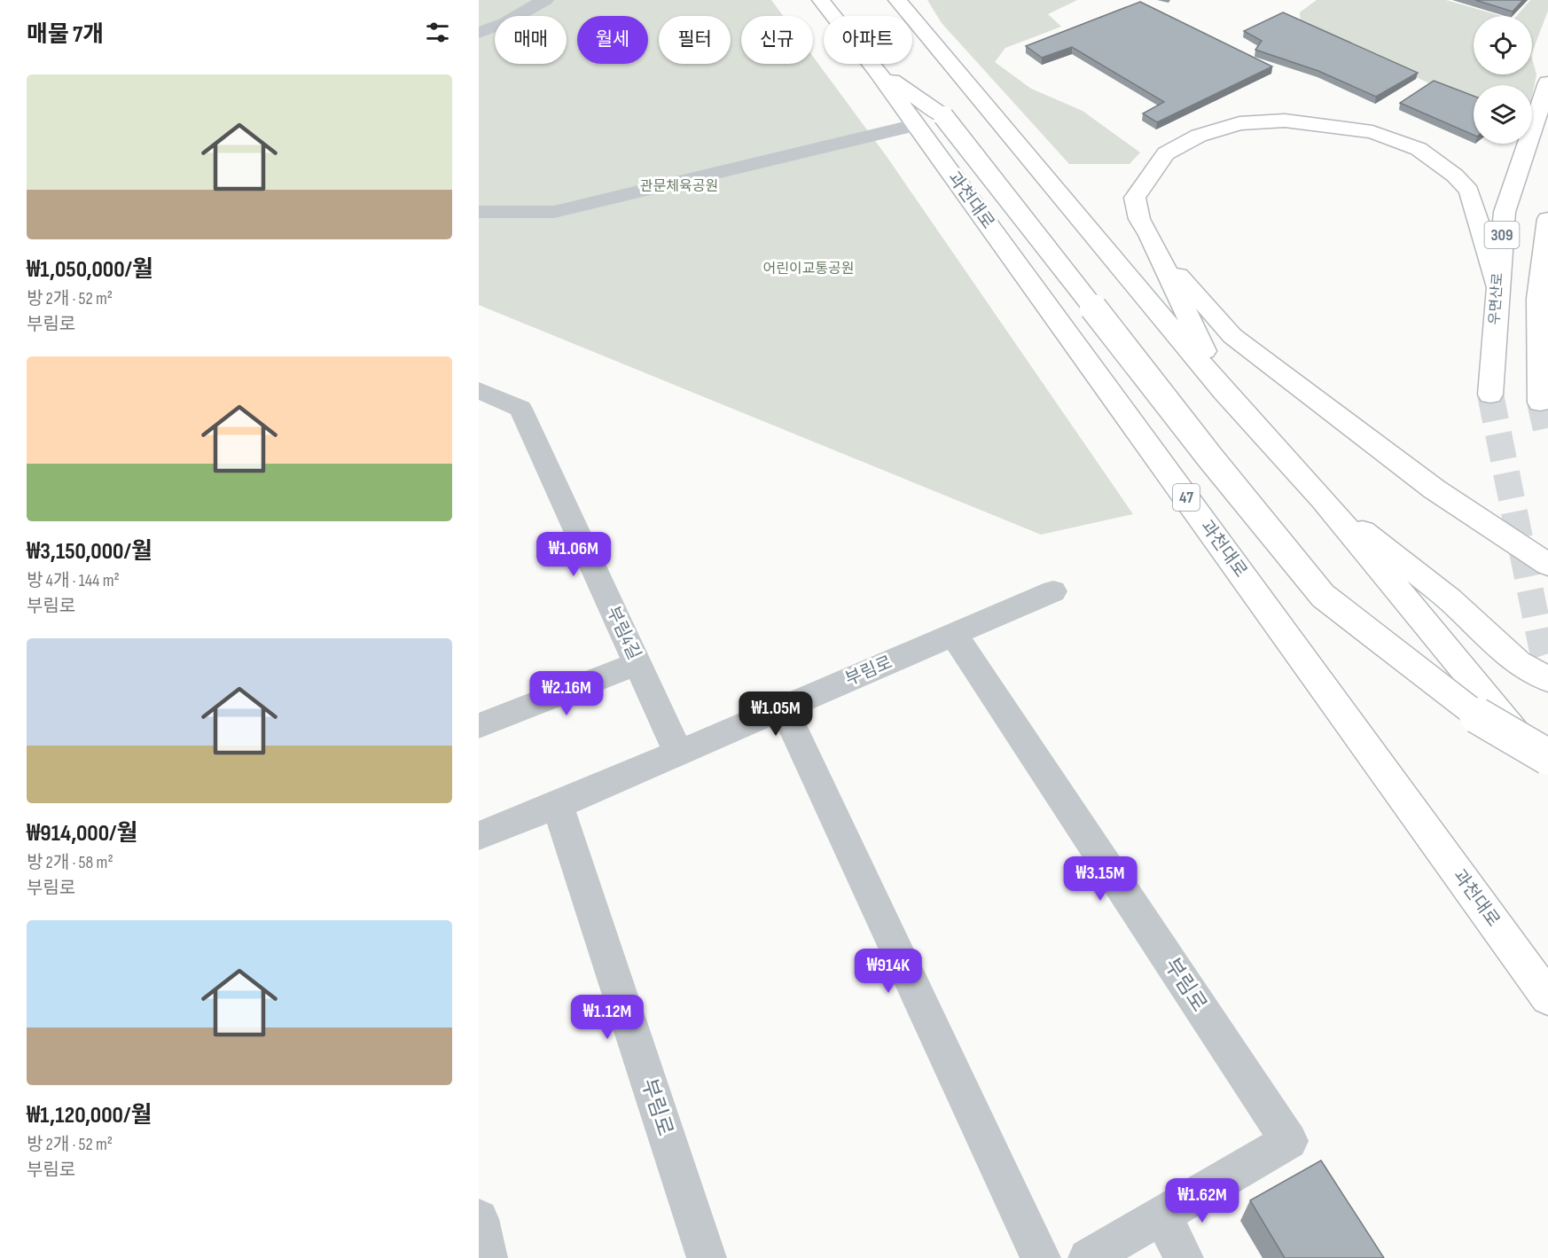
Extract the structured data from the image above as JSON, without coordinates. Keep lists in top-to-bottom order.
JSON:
{
  "streets": {
    "highway": [
      "과천대로",
      "309",
      "우면산로",
      "47"
    ],
    "street": ["부림4길", "부림로"]
  },
  "crossings": [
    ["부림4길", "부림로"]
  ],
  "parks": ["관문체육공원", "어린이교통공원"],
  "page": {
    "heading": "매물 7개",
    "chip": [
      "매매",
      "월세",
      "필터",
      "신규",
      "아파트"
    ],
    "list": [
      {
        "name": "₩1,050,000/월",
        "note": "방 2개 · 52 m² · 부림로"
      },
      {
        "name": "₩3,150,000/월",
        "note": "방 4개 · 144 m² · 부림로"
      },
      {
        "name": "₩914,000/월",
        "note": "방 2개 · 58 m² · 부림로"
      },
      {
        "name": "₩1,120,000/월",
        "note": "방 2개 · 52 m² · 부림로"
      }
    ],
    "price": [
      "₩1.06M",
      "₩2.16M",
      "₩1.05M",
      "₩3.15M",
      "₩914K",
      "₩1.12M",
      "₩1.62M"
    ]
  }
}
